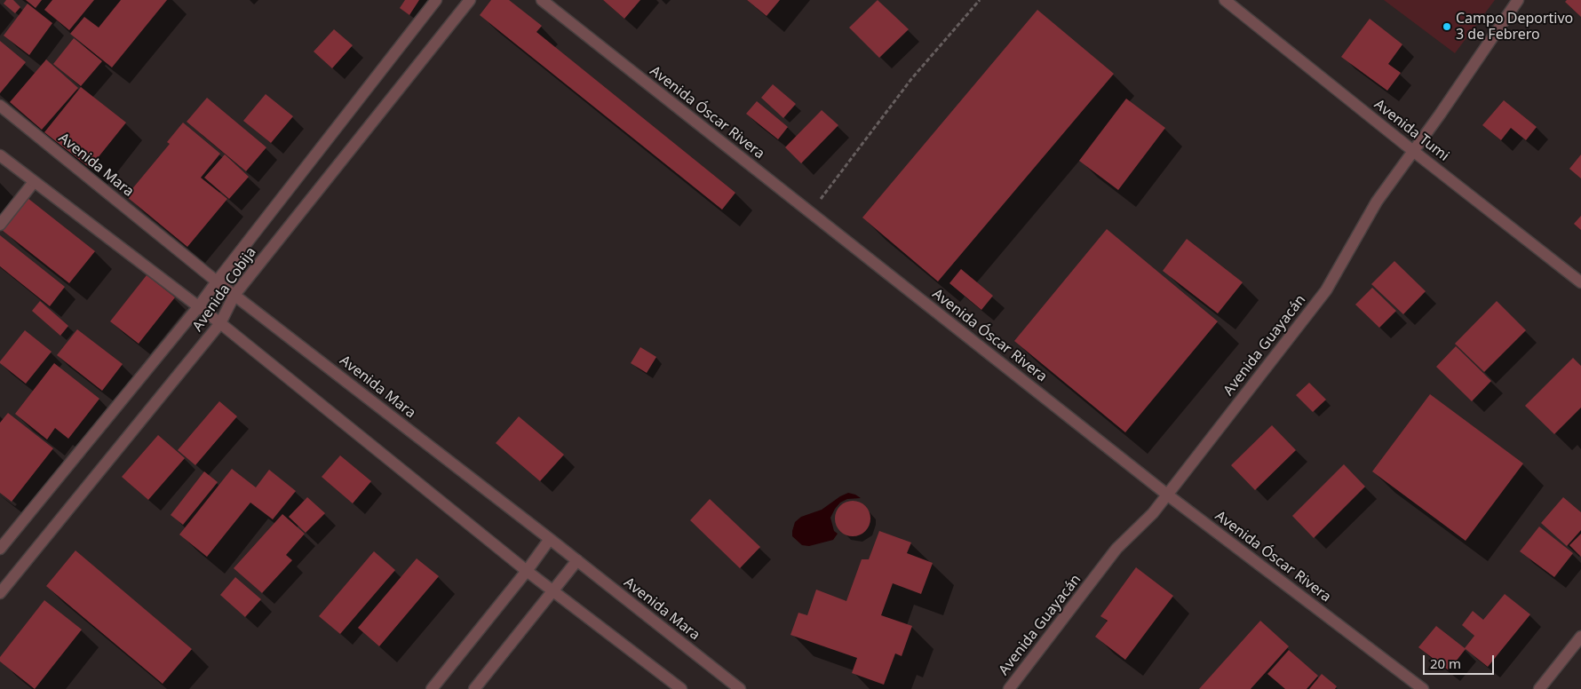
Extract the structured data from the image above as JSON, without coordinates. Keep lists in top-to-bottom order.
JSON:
{
  "streets": {
    "street": [
      "Avenida Óscar Rivera",
      "Avenida Tumi",
      "Avenida Mara",
      "Avenida Cobija",
      "Avenida Guayacán"
    ]
  },
  "crossings": [
    ["Avenida Óscar Rivera", "Avenida Guayacán"],
    ["Avenida Tumi", "Avenida Guayacán"],
    ["Avenida Mara", "Avenida Cobija"]
  ],
  "places": ["Campo Deportivo 3 de Febrero"],
  "scale_bar": "20 m"
}
